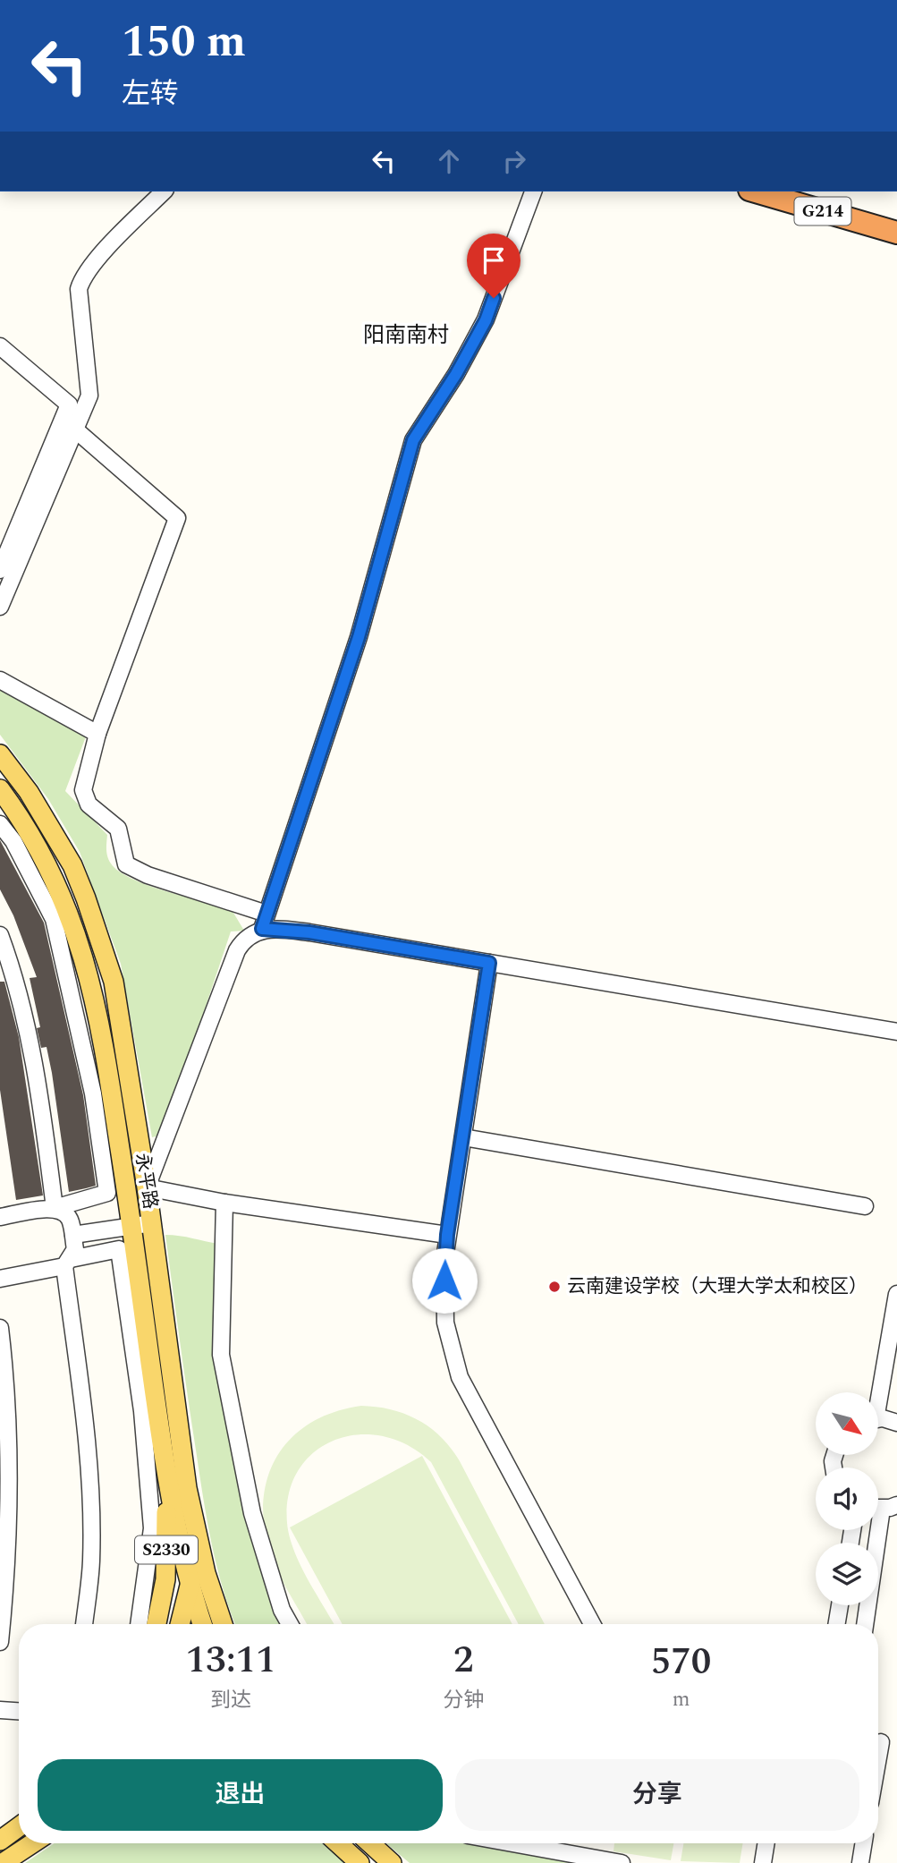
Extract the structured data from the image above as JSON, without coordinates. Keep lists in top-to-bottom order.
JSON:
{
  "streets": {
    "highway": ["G214"],
    "main road": ["永平路", "S2330"]
  },
  "crossings": [
    ["永平路", "S2330"]
  ],
  "districts": ["阳南南村"],
  "places": ["云南建设学校（大理大学太和校区）"],
  "north": "bottom right",
  "page": {
    "turn": ["150 m", "左转"],
    "eta": [
      "13:11",
      "到达",
      "2",
      "分钟",
      "570",
      "m"
    ],
    "buttons": ["退出", "分享"]
  }
}
